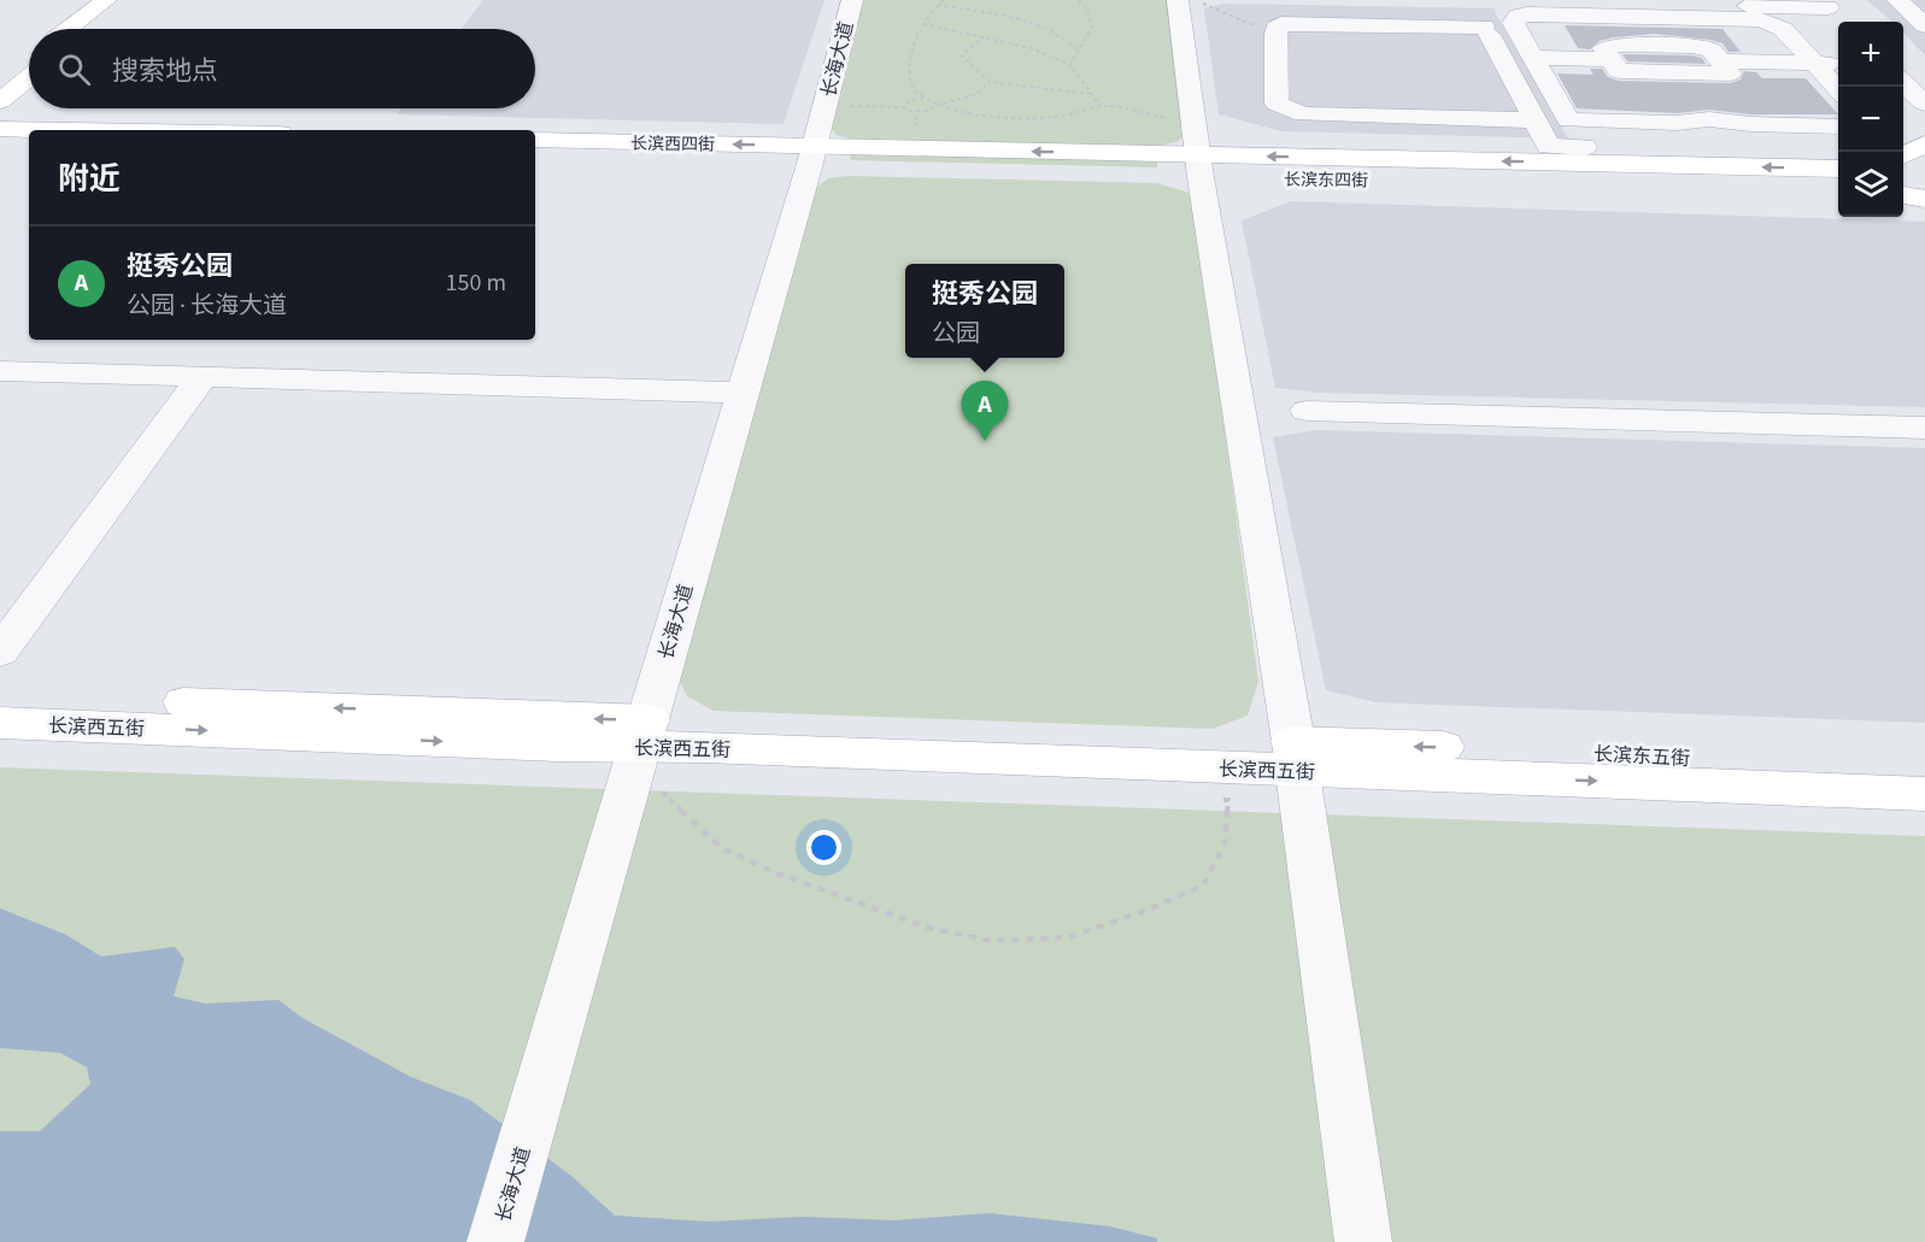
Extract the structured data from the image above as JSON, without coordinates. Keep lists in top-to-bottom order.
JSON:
{
  "streets": {
    "main road": [
      "长滨西四街",
      "长滨东四街",
      "长滨西五街",
      "长滨东五街"
    ],
    "street": ["长海大道"]
  },
  "crossings": [
    ["长海大道", "长滨西四街"],
    ["长海大道", "长滨东四街"],
    ["长海大道", "长滨西五街"],
    ["长滨西四街", "长滨东四街"],
    ["长滨西五街", "长滨东五街"]
  ],
  "page": {
    "map_buttons": ["+", "−"],
    "search": "搜索地点",
    "heading": "附近",
    "list": [
      {
        "mark": "A",
        "name": "挺秀公园",
        "note": "公园 · 长海大道",
        "value": "150 m"
      }
    ],
    "popup": ["挺秀公园", "公园"],
    "pins": "A"
  }
}
